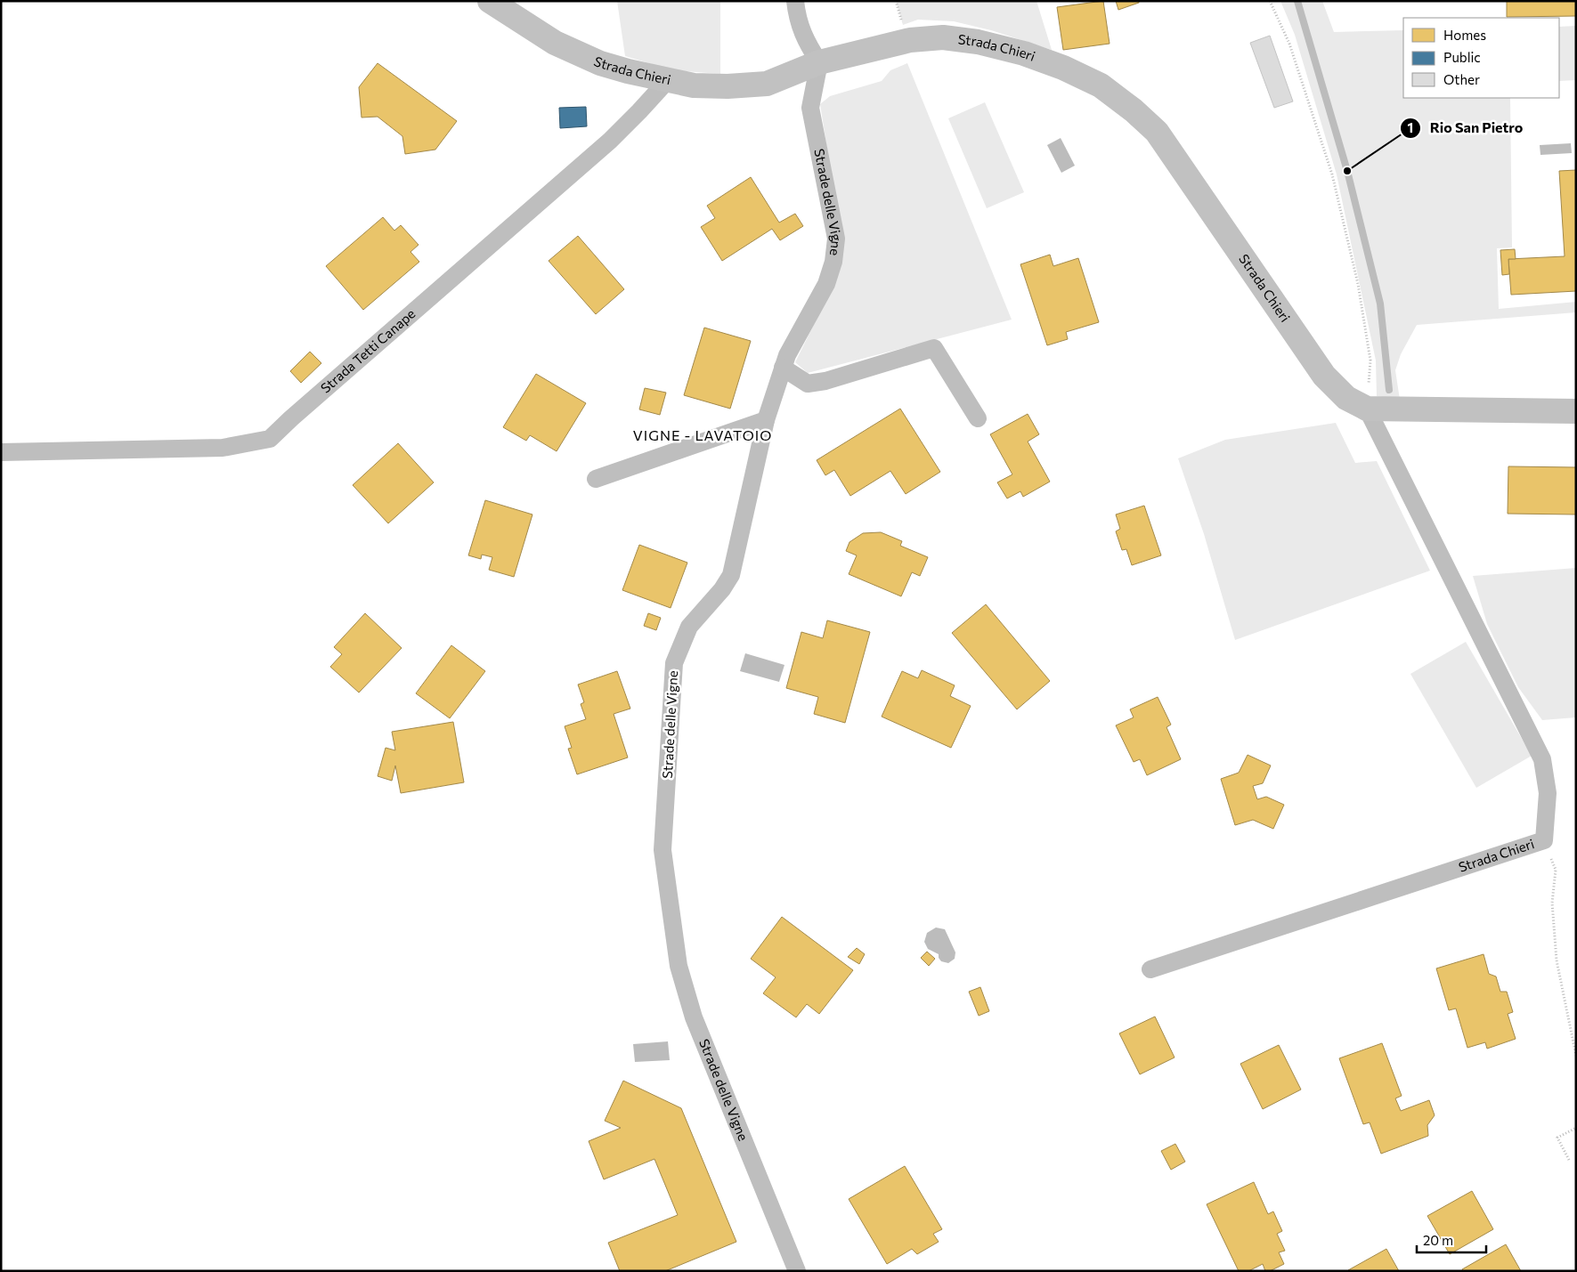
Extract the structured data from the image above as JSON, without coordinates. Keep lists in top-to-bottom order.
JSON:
{
  "streets": {
    "main road": ["Strada Chieri"],
    "street": ["Strade delle Vigne", "Strada Tetti Canape"]
  },
  "crossings": [
    ["Strada Chieri", "Strade delle Vigne"],
    ["Strada Chieri", "Strada Tetti Canape"]
  ],
  "districts": ["VIGNE - LAVATOIO"],
  "places": ["Rio San Pietro"],
  "legend": ["Homes", "Public", "Other"],
  "scale_bar": "20 m"
}
